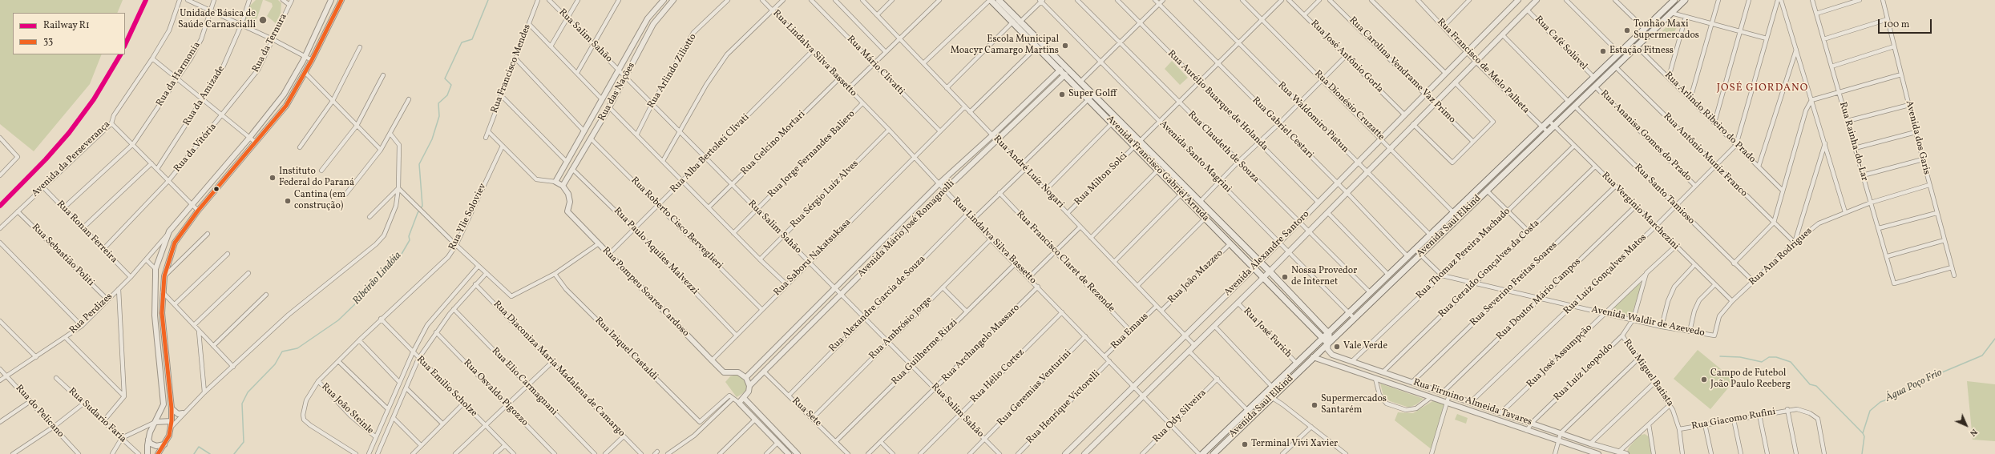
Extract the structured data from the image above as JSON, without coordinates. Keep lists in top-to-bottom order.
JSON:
{
  "streets": {
    "main road": ["Avenida Francisco Gabriel Arruda", "Avenida Saul Elkind"],
    "street": [
      "Rua Salim Sahão",
      "Rua da Ternura",
      "Rua Café Solúvel",
      "Rua Lindalva Silva Bassetto",
      "Rua José Antônio Gorla",
      "Rua Mário Clivatti",
      "Rua Francisco de Melo Palheta",
      "Rua Francisco Mendes",
      "Rua Carolina Vendrame Vaz Primo",
      "Rua Arlindo Ziliotto",
      "Rua da Harmonia",
      "Rua das Nações",
      "Rua da Amizade",
      "Rua Aurélio Buarque de Holanda",
      "Rua Dionésio Cruzatte",
      "Rua Waldomiro Pistun",
      "Rua Arlindo Ribeiro do Prado",
      "Rua Gabriel Cestari",
      "Rua Ananisa Gomes do Prado",
      "Avenida dos Garis",
      "Rua Rainha-do-Lar",
      "Rua Gelcino Mortari",
      "Rua Claudeth de Souza",
      "Rua da Vitória",
      "Rua Alba Bertoleti Clivati",
      "Rua Jorge Fernandes Baliero",
      "Rua Antônio Muniz Franco",
      "Avenida Santo Magrini",
      "Avenida da Perseverança",
      "Rua André Luíz Nogari",
      "Rua Milton Solci",
      "Rua Sérgio Luíz Alves",
      "Rua Santo Tamioso",
      "Rua Vergínio Marchezini",
      "Rua Ylie Soloviev",
      "Rua Roberto Cisco Berveglieri",
      "Avenida Mário José Romagnolli",
      "Rua Ronan Ferreira",
      "Rua Paulo Aquiles Malvezzi",
      "Avenida Alexandre Santoro",
      "Rua Thomaz Pereira Machado",
      "Rua Sebastião Politi",
      "Rua Ana Rodrigues",
      "Rua Saboru Nakatsukasa",
      "Rua Francisco Claret de Rezende",
      "Rua Geraldo Gonçalves da Costa",
      "Rua Luíz Gonçalves Matos",
      "Rua João Mazzeo",
      "Rua Severino Freitas Soares",
      "Rua Pompeu Soares Cardoso",
      "Rua Doutor Mário Campos",
      "Rua Alexandre Garcia de Souza",
      "Rua Perdizes",
      "Avenida Waldir de Azevedo",
      "Rua Ambrósio Jorge",
      "Rua Emaus",
      "Rua José Furich",
      "Rua Archangelo Massaro",
      "Rua Iziquel Castaldi",
      "Rua Guilherme Rizzi",
      "Rua José Assumpção",
      "Rua Diaconiza Maria Madalena de Camargo",
      "Rua Luíz Leopoldo",
      "Rua Miguel Batista",
      "Rua Hélio Cortez",
      "Rua Elio Carmagnani",
      "Rua Emilio Scholze",
      "Rua Geremias Venturini",
      "Rua Osvaldo Pigozzo",
      "Rua Firmino Almeida Tavares",
      "Rua Henrique Victorelli",
      "Rua João Steinle",
      "Rua do Pelicano",
      "Rua Sete",
      "Rua Sudario Faria",
      "Rua Ody Silveira",
      "Rua Giacomo Rufini"
    ]
  },
  "crossings": [
    ["Rua Salim Sahão", "Rua Arlindo Ziliotto"],
    ["Rua Salim Sahão", "Rua das Nações"],
    ["Rua Salim Sahão", "Rua Gelcino Mortari"],
    ["Rua Salim Sahão", "Rua Alba Bertoleti Clivati"],
    ["Rua Salim Sahão", "Rua Jorge Fernandes Baliero"],
    ["Rua Salim Sahão", "Rua Sérgio Luíz Alves"],
    ["Rua Salim Sahão", "Avenida Mário José Romagnolli"],
    ["Rua Salim Sahão", "Rua Saboru Nakatsukasa"],
    ["Rua Salim Sahão", "Rua Alexandre Garcia de Souza"],
    ["Rua Salim Sahão", "Rua Ambrósio Jorge"],
    ["Rua Salim Sahão", "Rua Archangelo Massaro"],
    ["Rua Salim Sahão", "Rua Guilherme Rizzi"],
    ["Rua Salim Sahão", "Rua Hélio Cortez"],
    ["Rua Salim Sahão", "Rua Geremias Venturini"],
    ["Rua da Ternura", "Rua da Vitória"],
    ["Rua Café Solúvel", "Avenida Saul Elkind"],
    ["Rua Café Solúvel", "Avenida Alexandre Santoro"],
    ["Rua Lindalva Silva Bassetto", "Rua Gelcino Mortari"],
    ["Rua Lindalva Silva Bassetto", "Rua Alba Bertoleti Clivati"],
    ["Rua Lindalva Silva Bassetto", "Rua Jorge Fernandes Baliero"],
    ["Rua Lindalva Silva Bassetto", "Rua Sérgio Luíz Alves"],
    ["Rua Lindalva Silva Bassetto", "Avenida Mário José Romagnolli"],
    ["Rua Lindalva Silva Bassetto", "Avenida Alexandre Santoro"],
    ["Rua Lindalva Silva Bassetto", "Rua Saboru Nakatsukasa"],
    ["Rua Lindalva Silva Bassetto", "Rua Alexandre Garcia de Souza"],
    ["Rua Lindalva Silva Bassetto", "Rua Ambrósio Jorge"],
    ["Rua Lindalva Silva Bassetto", "Rua Emaus"],
    ["Rua Lindalva Silva Bassetto", "Rua Archangelo Massaro"],
    ["Rua Lindalva Silva Bassetto", "Rua Guilherme Rizzi"],
    ["Rua Lindalva Silva Bassetto", "Rua Hélio Cortez"],
    ["Rua Lindalva Silva Bassetto", "Rua Geremias Venturini"],
    ["Rua Lindalva Silva Bassetto", "Rua Henrique Victorelli"],
    ["Rua Lindalva Silva Bassetto", "Rua Ody Silveira"],
    ["Rua José Antônio Gorla", "Avenida Alexandre Santoro"],
    ["Rua Mário Clivatti", "Rua Saboru Nakatsukasa"],
    ["Rua Francisco de Melo Palheta", "Avenida Saul Elkind"],
    ["Rua Francisco de Melo Palheta", "Avenida Alexandre Santoro"],
    ["Rua Carolina Vendrame Vaz Primo", "Avenida Alexandre Santoro"],
    ["Rua da Harmonia", "Rua da Vitória"],
    ["Rua da Harmonia", "Rua Ronan Ferreira"],
    ["Rua das Nações", "Rua Roberto Cisco Berveglieri"],
    ["Rua das Nações", "Rua Paulo Aquiles Malvezzi"],
    ["Rua das Nações", "Rua Pompeu Soares Cardoso"],
    ["Rua da Amizade", "Rua da Vitória"],
    ["Rua Aurélio Buarque de Holanda", "Rua Milton Solci"],
    ["Rua Aurélio Buarque de Holanda", "Avenida Alexandre Santoro"],
    ["Rua Dionésio Cruzatte", "Rua Milton Solci"],
    ["Rua Dionésio Cruzatte", "Avenida Saul Elkind"],
    ["Rua Dionésio Cruzatte", "Avenida Alexandre Santoro"],
    ["Rua Waldomiro Pistun", "Rua Milton Solci"],
    ["Rua Waldomiro Pistun", "Avenida Saul Elkind"],
    ["Rua Waldomiro Pistun", "Avenida Alexandre Santoro"],
    ["Rua Arlindo Ribeiro do Prado", "Avenida Saul Elkind"],
    ["Rua Arlindo Ribeiro do Prado", "Rua Luíz Gonçalves Matos"],
    ["Rua Gabriel Cestari", "Rua Milton Solci"],
    ["Rua Gabriel Cestari", "Avenida Saul Elkind"],
    ["Rua Gabriel Cestari", "Avenida Alexandre Santoro"],
    ["Rua Ananisa Gomes do Prado", "Avenida Saul Elkind"],
    ["Rua Ananisa Gomes do Prado", "Rua Luíz Gonçalves Matos"],
    ["Avenida dos Garis", "Rua Rainha-do-Lar"],
    ["Avenida dos Garis", "Rua Ana Rodrigues"],
    ["Rua Rainha-do-Lar", "Rua Ana Rodrigues"],
    ["Rua Claudeth de Souza", "Rua Milton Solci"],
    ["Rua Claudeth de Souza", "Avenida Saul Elkind"],
    ["Rua Claudeth de Souza", "Avenida Alexandre Santoro"],
    ["Rua da Vitória", "Avenida da Perseverança"],
    ["Rua Alba Bertoleti Clivati", "Rua Roberto Cisco Berveglieri"],
    ["Rua Alba Bertoleti Clivati", "Rua Paulo Aquiles Malvezzi"],
    ["Rua Alba Bertoleti Clivati", "Rua Pompeu Soares Cardoso"],
    ["Rua Antônio Muniz Franco", "Avenida Saul Elkind"],
    ["Rua Antônio Muniz Franco", "Rua Ana Rodrigues"],
    ["Rua Antônio Muniz Franco", "Rua Luíz Gonçalves Matos"],
    ["Avenida Santo Magrini", "Rua Milton Solci"],
    ["Avenida Santo Magrini", "Avenida Saul Elkind"],
    ["Avenida Santo Magrini", "Avenida Alexandre Santoro"],
    ["Avenida da Perseverança", "Rua Ronan Ferreira"],
    ["Avenida da Perseverança", "Rua Sebastião Politi"],
    ["Avenida Francisco Gabriel Arruda", "Rua Milton Solci"],
    ["Avenida Francisco Gabriel Arruda", "Avenida Saul Elkind"],
    ["Avenida Francisco Gabriel Arruda", "Avenida Mário José Romagnolli"],
    ["Avenida Francisco Gabriel Arruda", "Avenida Alexandre Santoro"],
    ["Avenida Francisco Gabriel Arruda", "Rua João Mazzeo"],
    ["Avenida Francisco Gabriel Arruda", "Rua Firmino Almeida Tavares"],
    ["Rua André Luíz Nogari", "Rua Milton Solci"],
    ["Rua André Luíz Nogari", "Avenida Mário José Romagnolli"],
    ["Rua André Luíz Nogari", "Avenida Alexandre Santoro"],
    ["Rua André Luíz Nogari", "Rua Saboru Nakatsukasa"],
    ["Rua André Luíz Nogari", "Rua João Mazzeo"],
    ["Rua André Luíz Nogari", "Rua Emaus"],
    ["Rua Santo Tamioso", "Avenida Saul Elkind"],
    ["Rua Santo Tamioso", "Rua Ana Rodrigues"],
    ["Rua Santo Tamioso", "Rua Luíz Gonçalves Matos"],
    ["Rua Vergínio Marchezini", "Avenida Saul Elkind"],
    ["Rua Vergínio Marchezini", "Rua Thomaz Pereira Machado"],
    ["Rua Vergínio Marchezini", "Rua Ana Rodrigues"],
    ["Rua Vergínio Marchezini", "Rua Geraldo Gonçalves da Costa"],
    ["Rua Vergínio Marchezini", "Rua Luíz Gonçalves Matos"],
    ["Rua Vergínio Marchezini", "Rua Severino Freitas Soares"],
    ["Rua Vergínio Marchezini", "Rua Doutor Mário Campos"],
    ["Rua Vergínio Marchezini", "Rua José Assumpção"],
    ["Rua Ylie Soloviev", "Rua Emilio Scholze"],
    ["Rua Ylie Soloviev", "Rua João Steinle"],
    ["Rua Roberto Cisco Berveglieri", "Rua Saboru Nakatsukasa"],
    ["Avenida Saul Elkind", "Avenida Waldir de Azevedo"],
    ["Avenida Saul Elkind", "Rua José Furich"],
    ["Avenida Saul Elkind", "Rua Firmino Almeida Tavares"],
    ["Avenida Mário José Romagnolli", "Rua Pompeu Soares Cardoso"],
    ["Avenida Mário José Romagnolli", "Rua Sete"],
    ["Rua Ronan Ferreira", "Rua Perdizes"],
    ["Rua Paulo Aquiles Malvezzi", "Rua Saboru Nakatsukasa"],
    ["Avenida Alexandre Santoro", "Rua José Furich"],
    ["Rua Thomaz Pereira Machado", "Avenida Waldir de Azevedo"],
    ["Rua Thomaz Pereira Machado", "Rua Firmino Almeida Tavares"],
    ["Rua Sebastião Politi", "Rua Perdizes"],
    ["Rua Ana Rodrigues", "Avenida Waldir de Azevedo"],
    ["Rua Saboru Nakatsukasa", "Rua Pompeu Soares Cardoso"],
    ["Rua Francisco Claret de Rezende", "Rua Emaus"],
    ["Rua Geraldo Gonçalves da Costa", "Avenida Waldir de Azevedo"],
    ["Rua Geraldo Gonçalves da Costa", "Rua Firmino Almeida Tavares"],
    ["Rua Luíz Gonçalves Matos", "Avenida Waldir de Azevedo"],
    ["Rua Luíz Gonçalves Matos", "Rua Firmino Almeida Tavares"],
    ["Rua Severino Freitas Soares", "Avenida Waldir de Azevedo"],
    ["Rua Severino Freitas Soares", "Rua Firmino Almeida Tavares"],
    ["Rua Doutor Mário Campos", "Avenida Waldir de Azevedo"],
    ["Rua Doutor Mário Campos", "Rua Firmino Almeida Tavares"],
    ["Rua Alexandre Garcia de Souza", "Rua Sete"],
    ["Rua Perdizes", "Rua do Pelicano"],
    ["Avenida Waldir de Azevedo", "Rua José Assumpção"],
    ["Avenida Waldir de Azevedo", "Rua Luíz Leopoldo"],
    ["Rua Ambrósio Jorge", "Rua Sete"],
    ["Rua Guilherme Rizzi", "Rua Sete"],
    ["Rua José Assumpção", "Rua Luíz Leopoldo"],
    ["Rua José Assumpção", "Rua Firmino Almeida Tavares"],
    ["Rua Luíz Leopoldo", "Rua Miguel Batista"],
    ["Rua Luíz Leopoldo", "Rua Firmino Almeida Tavares"],
    ["Rua Miguel Batista", "Rua Giacomo Rufini"]
  ],
  "districts": ["JOSÉ GIORDANO"],
  "water": ["Ribeirão Lindóia", "Água Poço Frio"],
  "places": [
    "Unidade Básica de Saúde Carnascialli",
    "Tonhão Maxi Supermercados",
    "Escola Municipal Moacyr Camargo Martins",
    "Estação Fitness",
    "Super Golff",
    "Instituto Federal do Paraná",
    "Cantina (em construção)",
    "Nossa Provedor de Internet",
    "Vale Verde",
    "Campo de Futebol João Paulo Reeberg",
    "Supermercados Santarém",
    "Terminal Vivi Xavier"
  ],
  "lines": ["rail line R1", "transit line 33"],
  "legend": ["Railway R1", "33"],
  "scale_bar": "100 m",
  "north": "bottom right"
}
